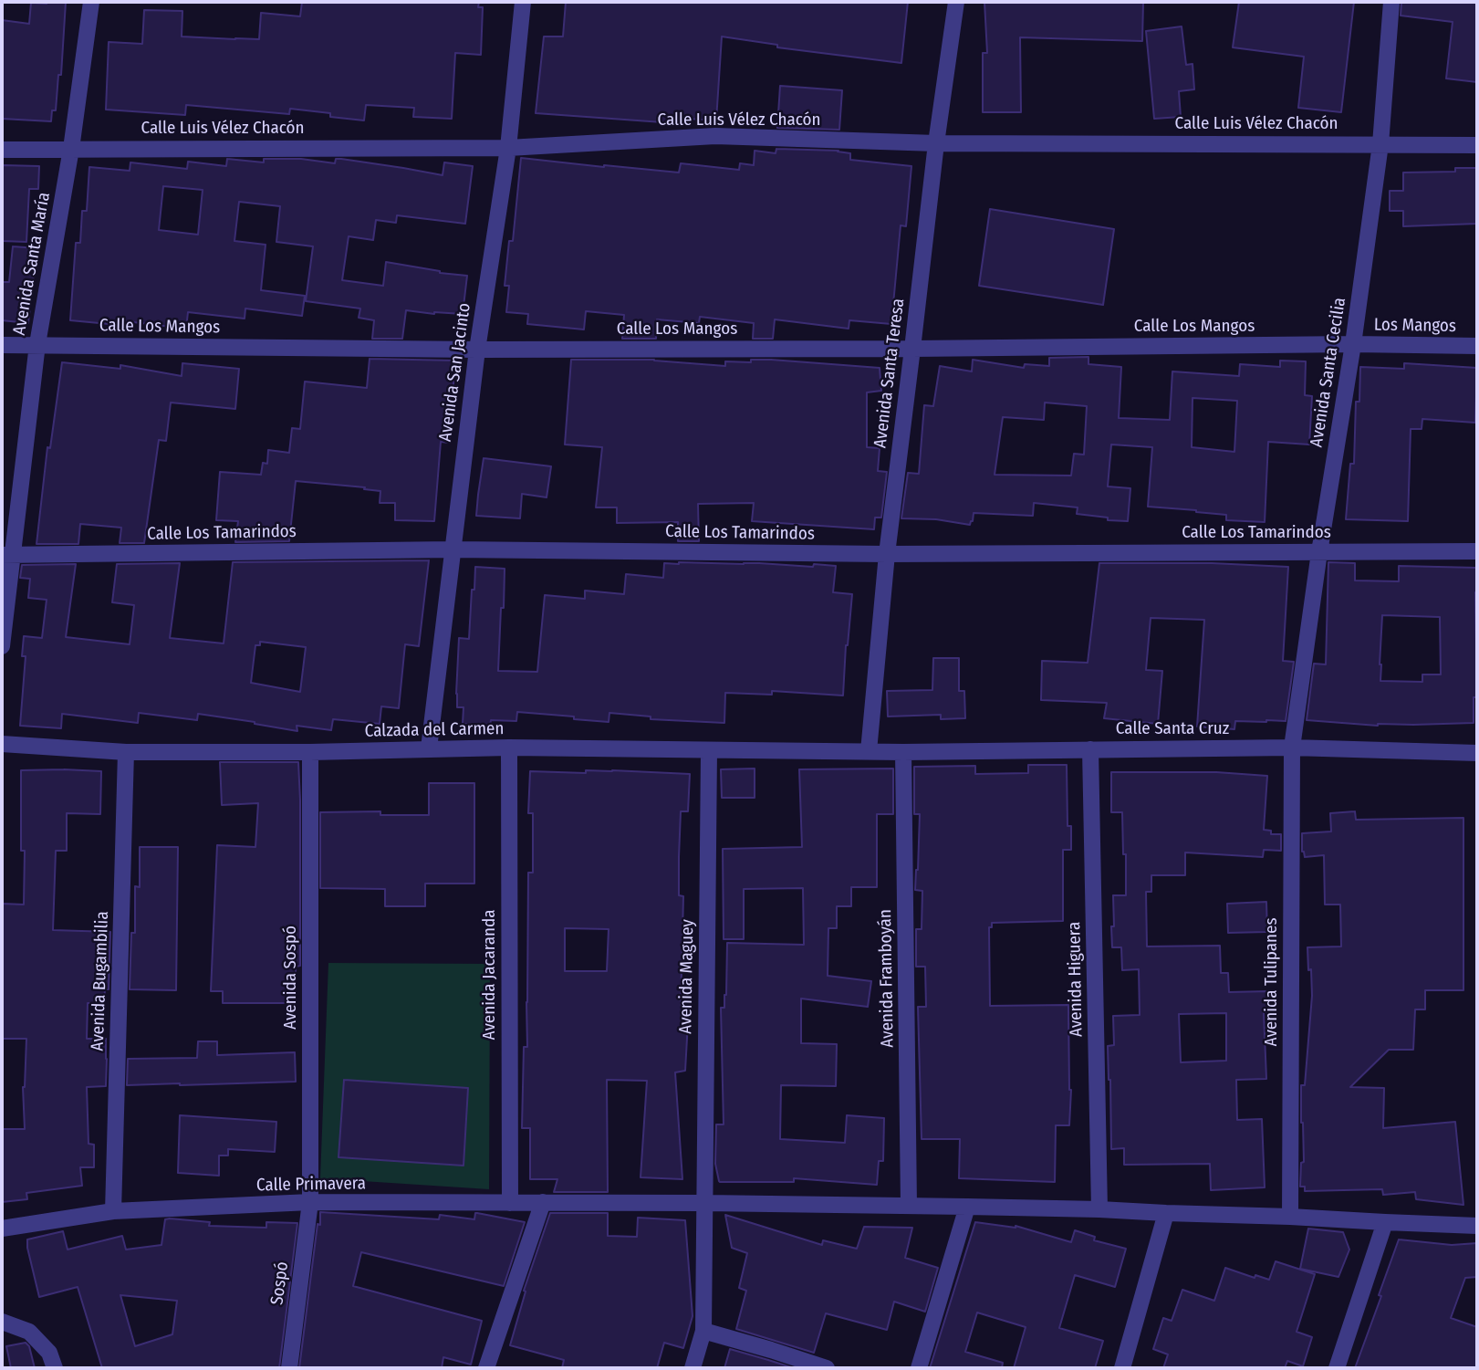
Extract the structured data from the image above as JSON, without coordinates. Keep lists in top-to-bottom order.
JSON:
{
  "streets": {
    "street": [
      "Calle Luis Vélez Chacón",
      "Avenida Santa María",
      "Los Mangos",
      "Calle Los Mangos",
      "Avenida San Jacinto",
      "Avenida Santa Cecilia",
      "Avenida Santa Teresa",
      "Calle Los Tamarindos",
      "Calle Santa Cruz",
      "Calzada del Carmen",
      "Avenida Jacaranda",
      "Avenida Maguey",
      "Avenida Sospó",
      "Avenida Framboyán",
      "Avenida Higuera",
      "Avenida Bugambilia",
      "Avenida Tulipanes",
      "Calle Primavera",
      "Sospó"
    ]
  },
  "crossings": [
    ["Calle Luis Vélez Chacón", "Avenida Santa María"],
    ["Calle Luis Vélez Chacón", "Avenida San Jacinto"],
    ["Calle Luis Vélez Chacón", "Avenida Santa Cecilia"],
    ["Calle Luis Vélez Chacón", "Avenida Santa Teresa"],
    ["Avenida Santa María", "Calle Los Mangos"],
    ["Avenida Santa María", "Calle Los Tamarindos"],
    ["Los Mangos", "Calle Los Mangos"],
    ["Los Mangos", "Avenida Santa Cecilia"],
    ["Calle Los Mangos", "Avenida San Jacinto"],
    ["Calle Los Mangos", "Avenida Santa Cecilia"],
    ["Calle Los Mangos", "Avenida Santa Teresa"],
    ["Avenida San Jacinto", "Calle Los Tamarindos"],
    ["Avenida San Jacinto", "Calzada del Carmen"],
    ["Avenida Santa Cecilia", "Calle Los Tamarindos"],
    ["Avenida Santa Cecilia", "Calle Santa Cruz"],
    ["Avenida Santa Cecilia", "Avenida Tulipanes"],
    ["Avenida Santa Teresa", "Calle Los Tamarindos"],
    ["Avenida Santa Teresa", "Calle Santa Cruz"],
    ["Avenida Santa Teresa", "Calzada del Carmen"],
    ["Calle Santa Cruz", "Calzada del Carmen"],
    ["Calle Santa Cruz", "Avenida Framboyán"],
    ["Calle Santa Cruz", "Avenida Higuera"],
    ["Calle Santa Cruz", "Avenida Tulipanes"],
    ["Calzada del Carmen", "Avenida Jacaranda"],
    ["Calzada del Carmen", "Avenida Maguey"],
    ["Calzada del Carmen", "Avenida Sospó"],
    ["Calzada del Carmen", "Avenida Bugambilia"],
    ["Avenida Jacaranda", "Calle Primavera"],
    ["Avenida Maguey", "Calle Primavera"],
    ["Avenida Sospó", "Calle Primavera"],
    ["Avenida Sospó", "Sospó"],
    ["Avenida Framboyán", "Calle Primavera"],
    ["Avenida Higuera", "Calle Primavera"],
    ["Avenida Bugambilia", "Calle Primavera"],
    ["Avenida Tulipanes", "Calle Primavera"],
    ["Calle Primavera", "Sospó"]
  ]
}
